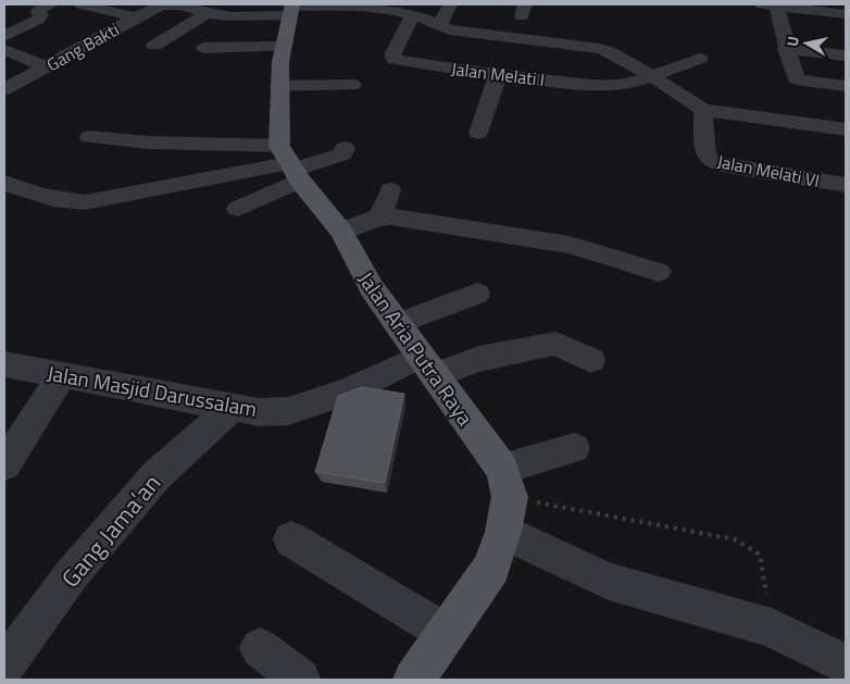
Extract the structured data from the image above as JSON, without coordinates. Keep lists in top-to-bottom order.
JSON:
{
  "streets": {
    "main road": ["Jalan Aria Putra Raya"],
    "street": [
      "Gang Bakti",
      "Jalan Melati I",
      "Jalan Melati VI",
      "Jalan Masjid Darussalam",
      "Gang Jama’an"
    ]
  },
  "crossings": [
    ["Gang Bakti", "Jalan Melati I"],
    ["Gang Bakti", "Jalan Melati VI"],
    ["Jalan Aria Putra Raya", "Jalan Masjid Darussalam"],
    ["Jalan Masjid Darussalam", "Gang Jama’an"]
  ],
  "north": "left"
}
